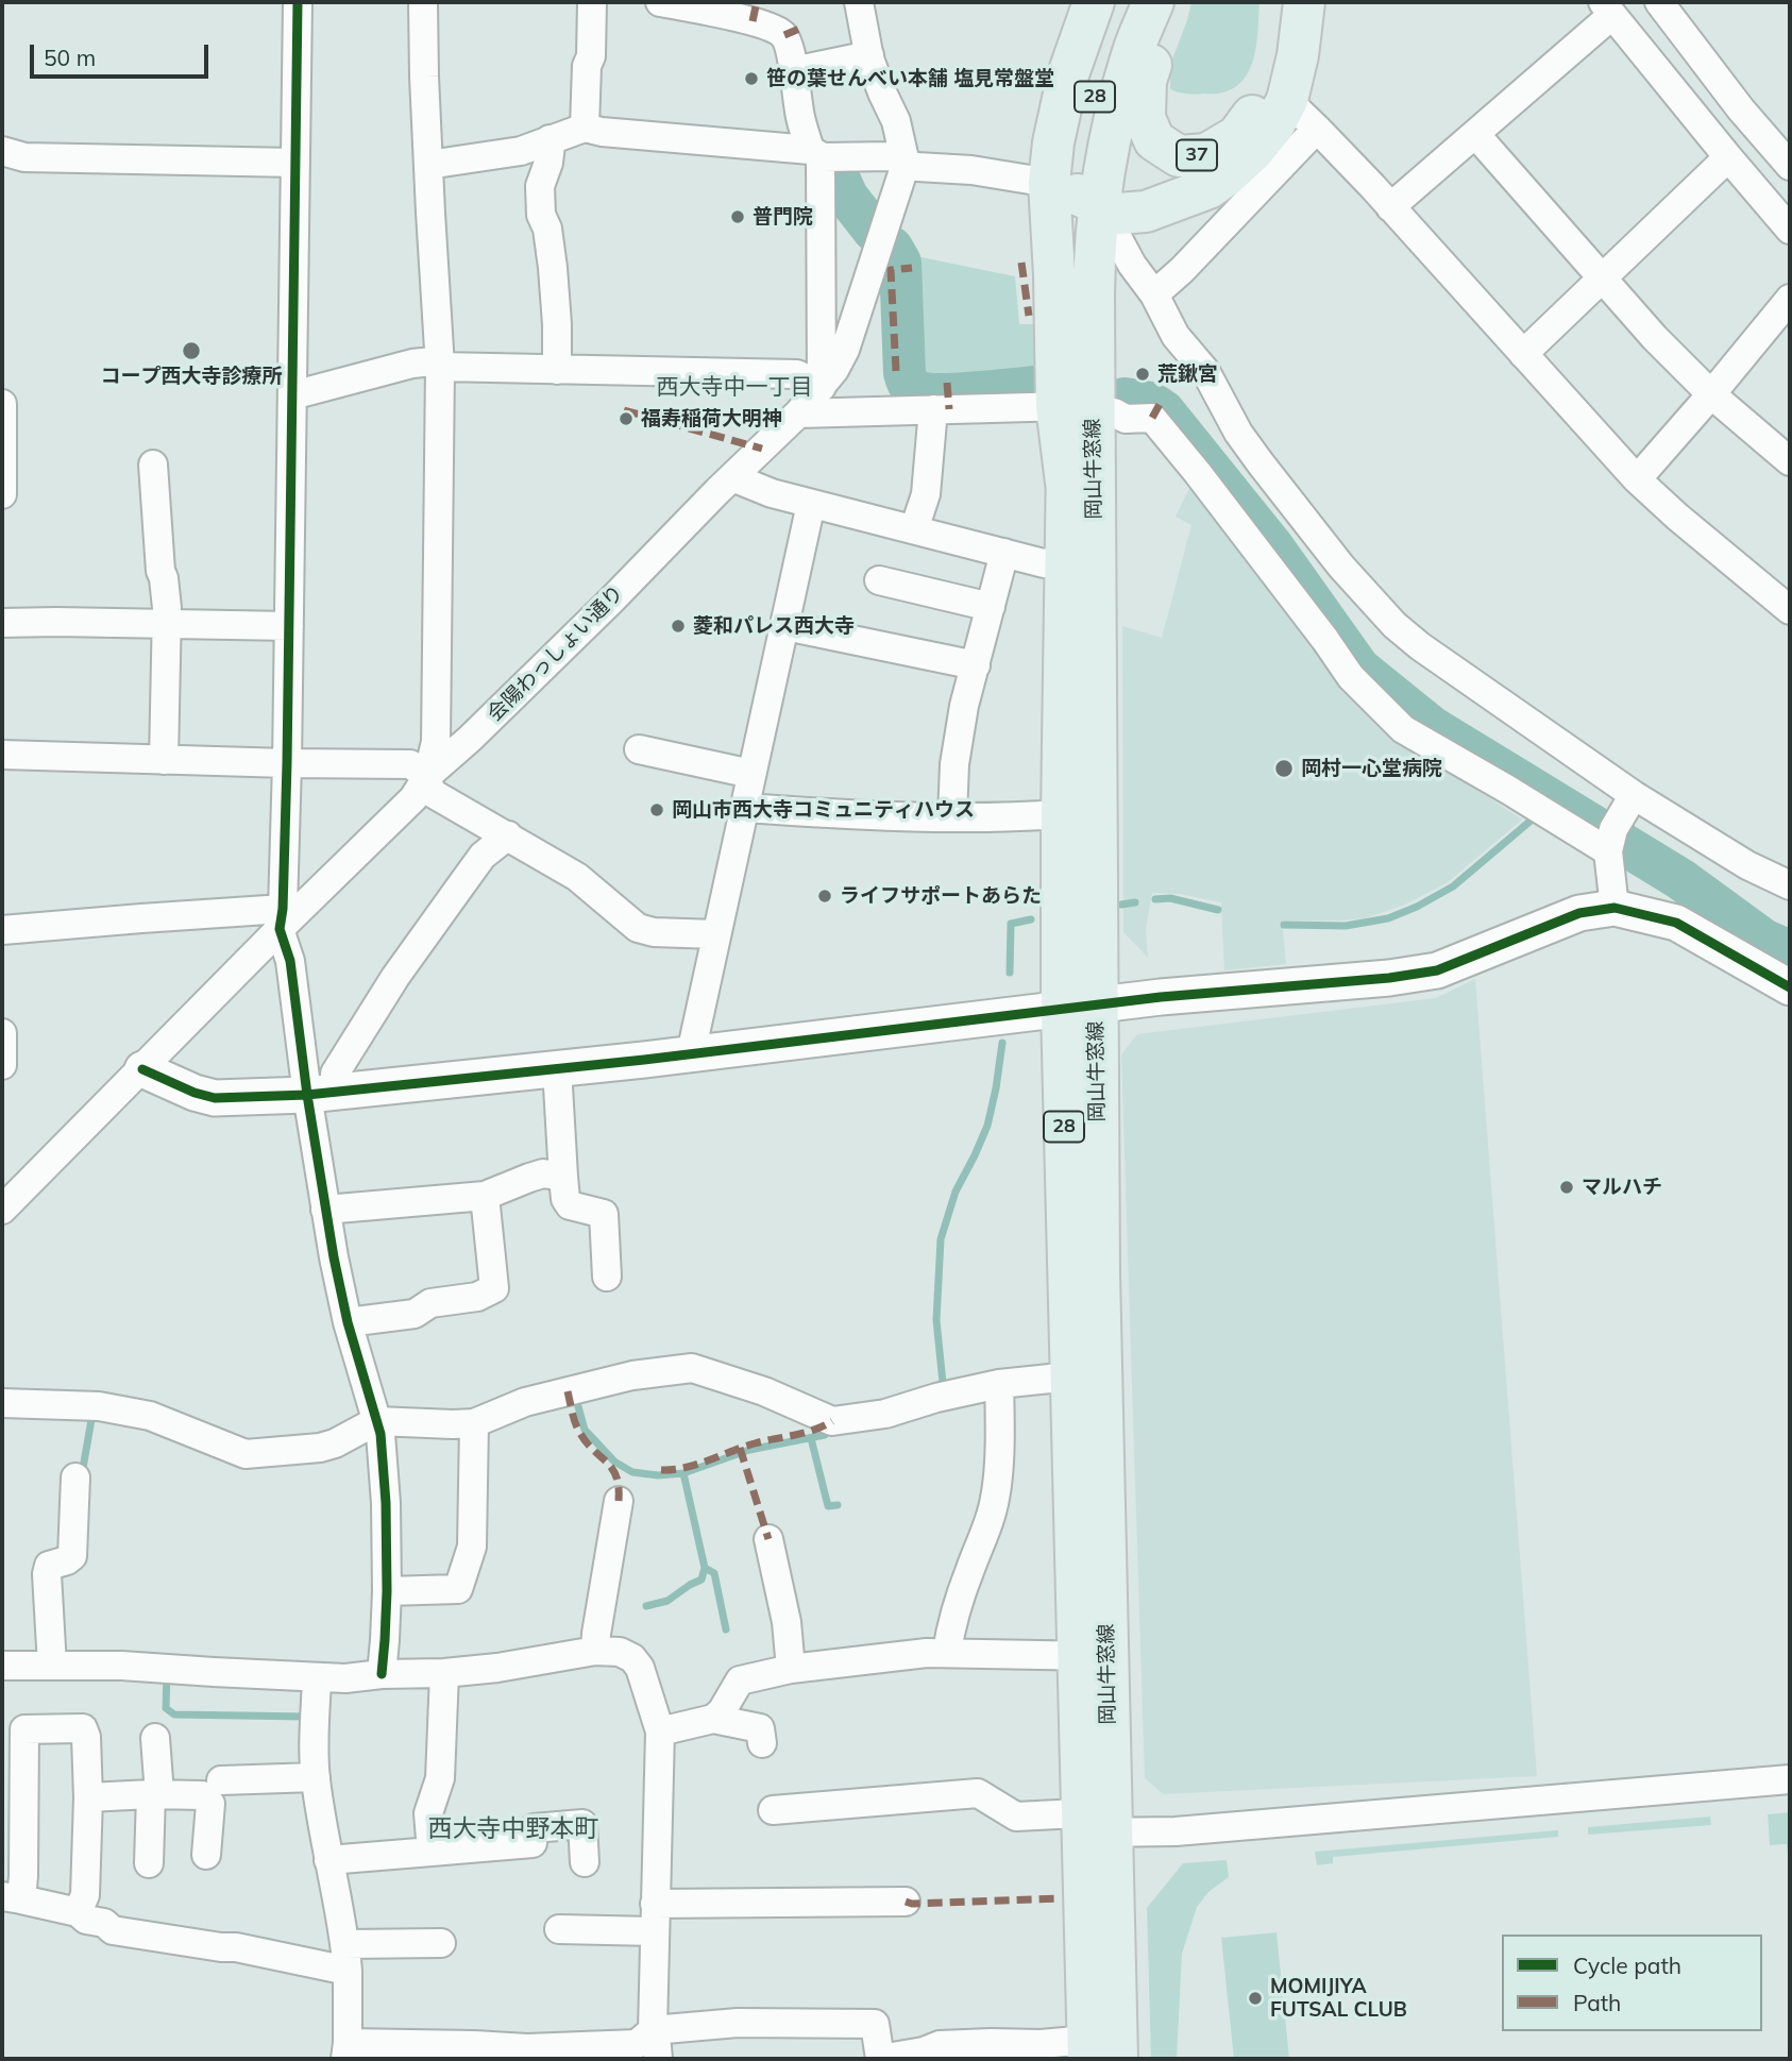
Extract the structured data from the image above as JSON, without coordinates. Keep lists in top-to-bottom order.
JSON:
{
  "streets": {
    "main road": ["28", "37", "岡山牛窓線"],
    "street": ["会陽わっしょい通り"]
  },
  "crossings": [
    ["37", "岡山牛窓線"]
  ],
  "districts": ["西大寺中一丁目", "西大寺中野本町"],
  "places": [
    "笹の葉せんべい本舗 塩見常盤堂",
    "普門院",
    "コープ西大寺診療所",
    "荒鍬宮",
    "福寿稲荷大明神",
    "菱和パレス西大寺",
    "岡村一心堂病院",
    "岡山市西大寺コミュニティハウス",
    "ライフサポートあらた",
    "マルハチ",
    "MOMIJIYA FUTSAL CLUB"
  ],
  "legend": ["Cycle path", "Path"],
  "scale_bar": "50 m"
}
